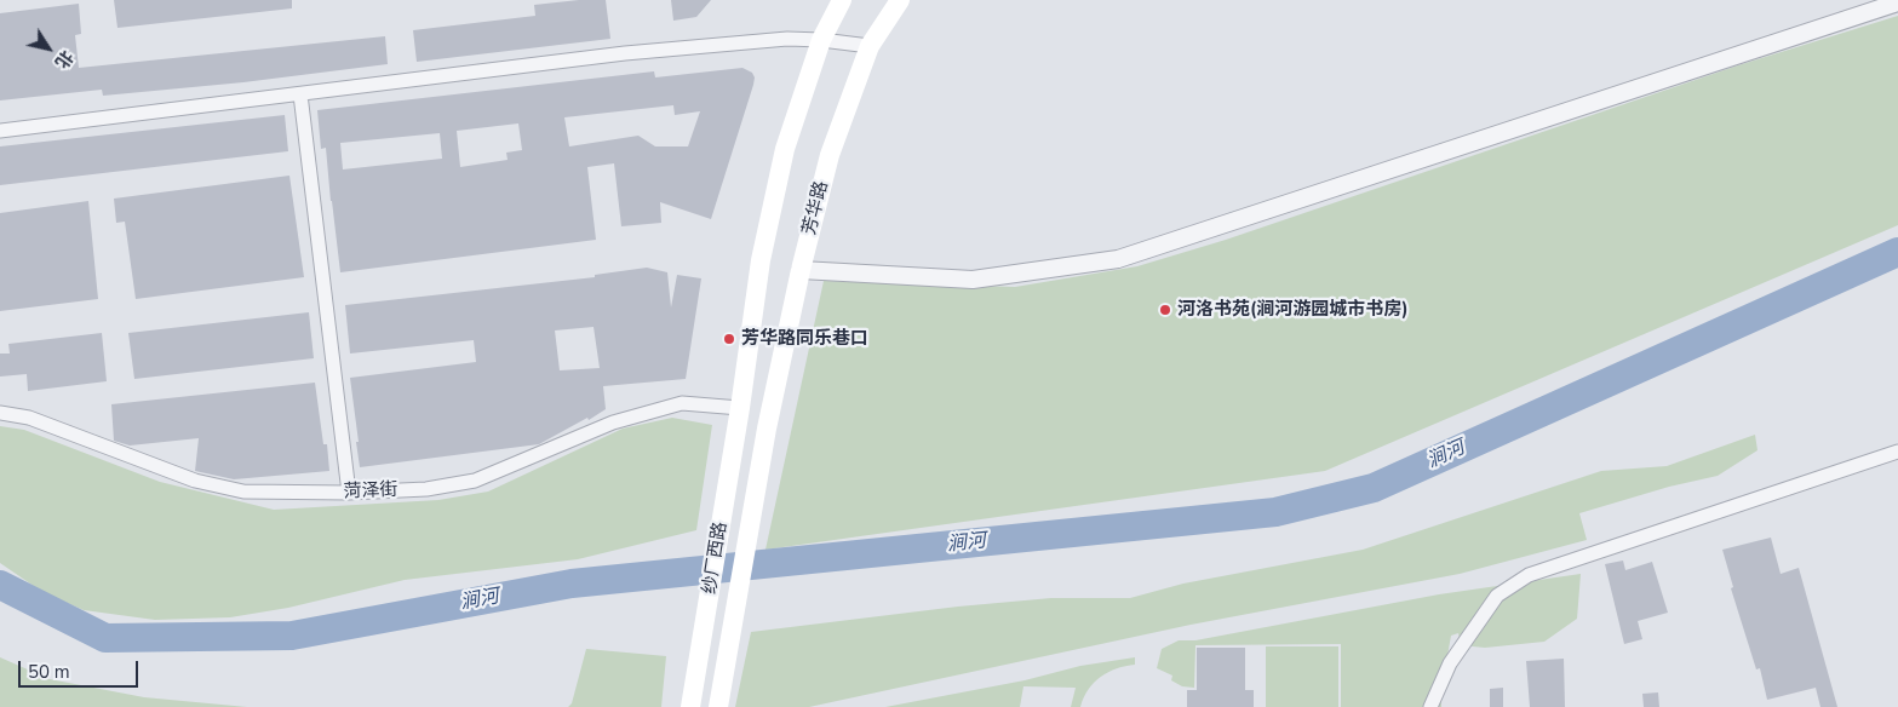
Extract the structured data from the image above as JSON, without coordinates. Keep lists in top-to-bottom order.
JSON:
{
  "streets": {
    "main road": ["芳华路", "纱厂西路"],
    "street": ["菏泽街"]
  },
  "crossings": [
    ["芳华路", "纱厂西路"],
    ["菏泽街", "纱厂西路"]
  ],
  "water": ["涧河"],
  "places": ["河洛书苑(涧河游园城市书房)", "芳华路同乐巷口"],
  "scale_bar": "50 m",
  "north": "bottom right"
}
